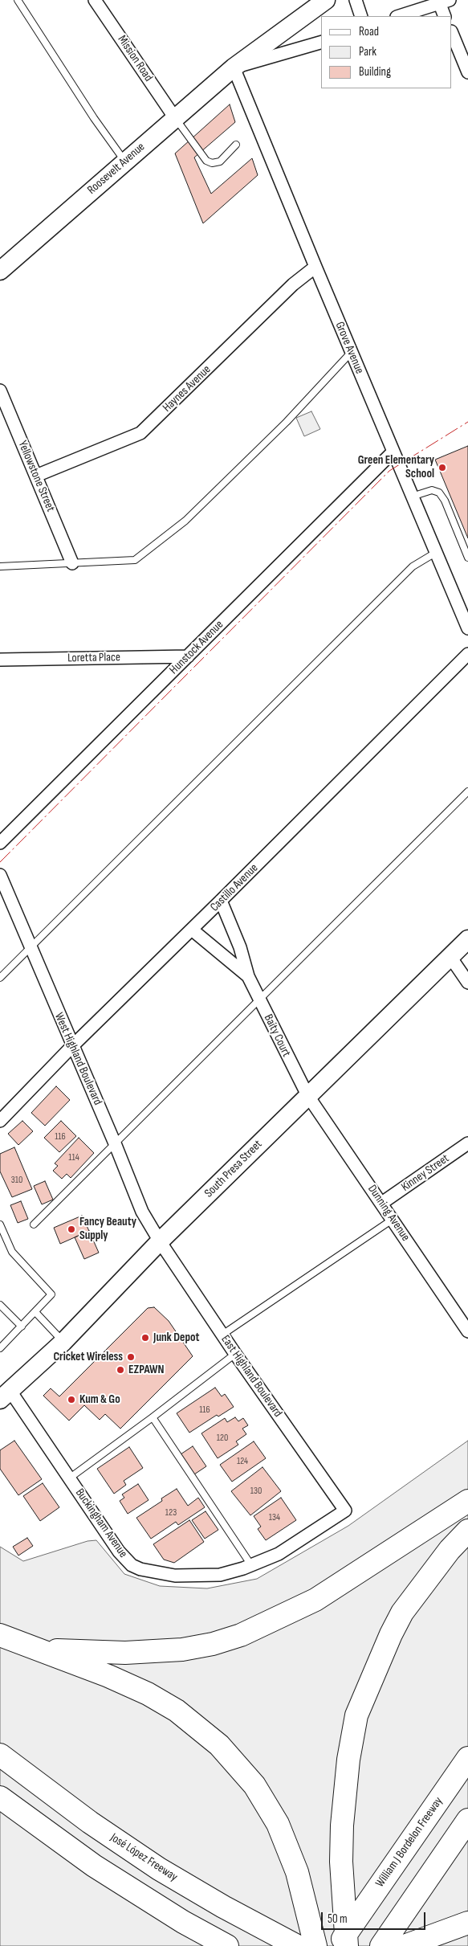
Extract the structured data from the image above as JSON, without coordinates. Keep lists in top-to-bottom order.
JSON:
{
  "streets": {
    "highway": ["William J Bordelon Freeway", "José López Freeway"],
    "main road": ["Roosevelt Avenue", "South Presa Street"],
    "street": [
      "Mission Road",
      "Grove Avenue",
      "Haynes Avenue",
      "Yellowstone Street",
      "Hunstock Avenue",
      "Loretta Place",
      "Castillo Avenue",
      "Baity Court",
      "West Highland Boulevard",
      "Kinney Street",
      "Dunning Avenue",
      "East Highland Boulevard",
      "Buckingham Avenue"
    ]
  },
  "crossings": [
    ["Mission Road", "Roosevelt Avenue"],
    ["Roosevelt Avenue", "Grove Avenue"],
    ["Grove Avenue", "Haynes Avenue"],
    ["Grove Avenue", "Hunstock Avenue"],
    ["Haynes Avenue", "Yellowstone Street"],
    ["Hunstock Avenue", "Loretta Place"],
    ["Castillo Avenue", "Baity Court"],
    ["Castillo Avenue", "West Highland Boulevard"],
    ["Baity Court", "South Presa Street"],
    ["Baity Court", "Dunning Avenue"],
    ["West Highland Boulevard", "South Presa Street"],
    ["West Highland Boulevard", "East Highland Boulevard"],
    ["South Presa Street", "Dunning Avenue"],
    ["South Presa Street", "East Highland Boulevard"],
    ["South Presa Street", "Buckingham Avenue"],
    ["Kinney Street", "Dunning Avenue"],
    ["East Highland Boulevard", "Buckingham Avenue"]
  ],
  "places": [
    "Green Elementary School",
    "Fancy Beauty Supply",
    "Junk Depot",
    "Cricket Wireless",
    "EZPAWN",
    "Kum & Go"
  ],
  "house_numbers": [
    "116",
    "114",
    "310",
    "116",
    "120",
    "124",
    "130",
    "123",
    "134"
  ],
  "legend": ["Road", "Park", "Building"],
  "scale_bar": "50 m"
}
